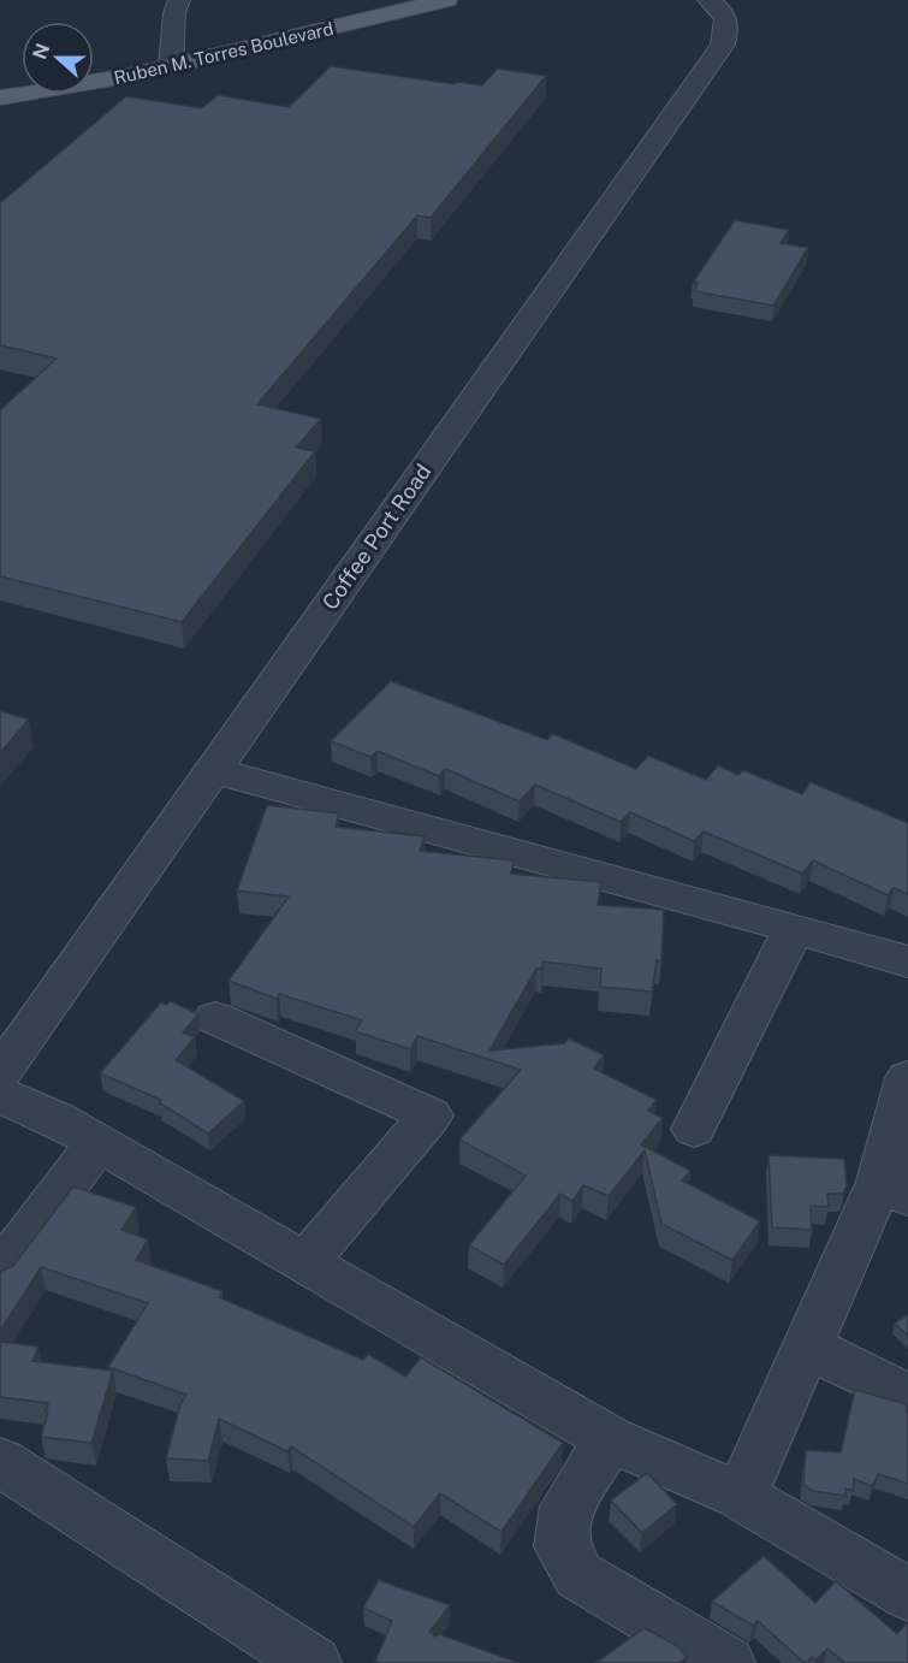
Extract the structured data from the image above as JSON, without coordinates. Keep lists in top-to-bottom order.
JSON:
{
  "streets": {
    "main road": ["Ruben M. Torres Boulevard"],
    "street": ["Coffee Port Road"]
  },
  "north": "left"
}
